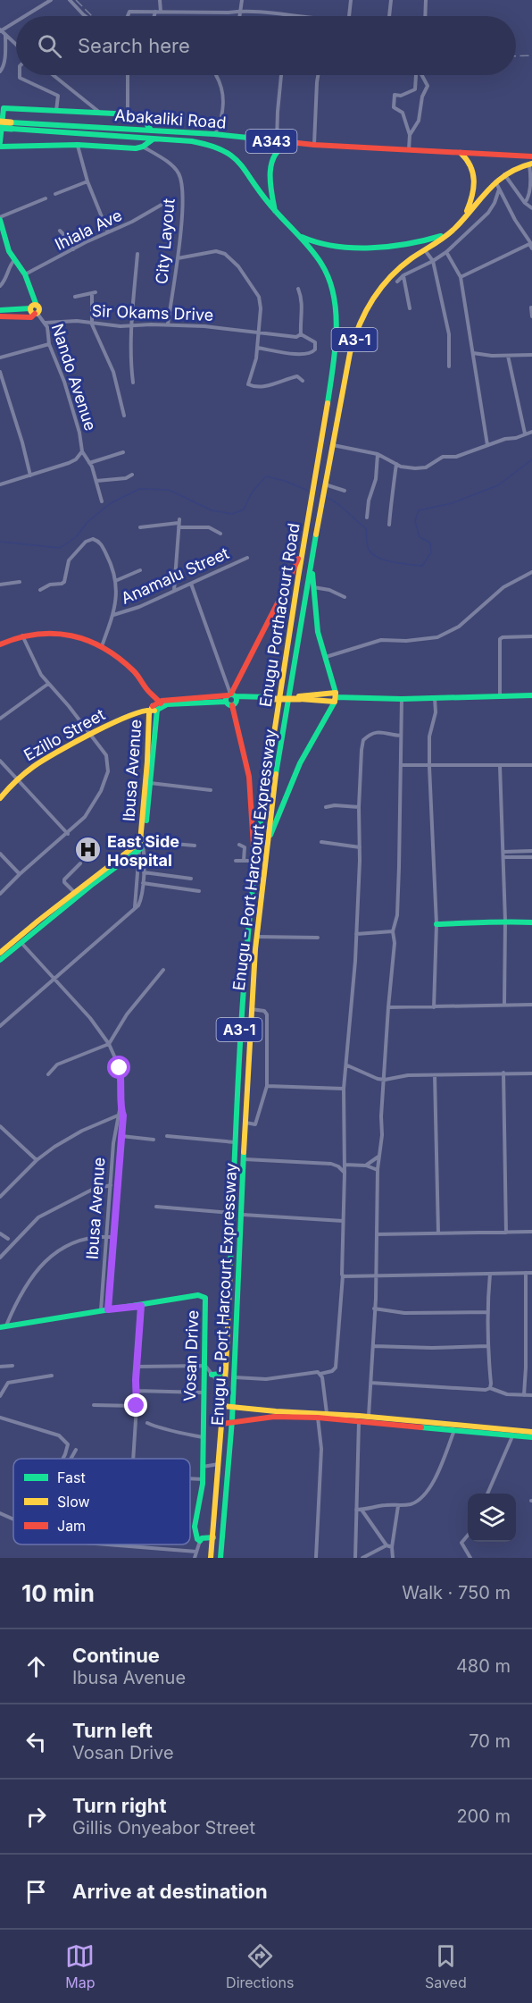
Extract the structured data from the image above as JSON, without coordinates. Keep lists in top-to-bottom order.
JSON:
{
  "streets": {
    "main road": [
      "Abakaliki Road",
      "A343",
      "A3-1",
      "Enugu Porthacourt Road",
      "Ezillo Street",
      "Ibusa Avenue",
      "Enugu - Port Harcourt Expressway",
      "Vosan Drive"
    ],
    "street": [
      "Ihiala Ave",
      "City Layout",
      "Sir Okams Drive",
      "Nando Avenue",
      "Anamalu Street"
    ]
  },
  "crossings": [
    ["Abakaliki Road", "A343"],
    ["Abakaliki Road", "Enugu Porthacourt Road"],
    ["A343", "Enugu Porthacourt Road"],
    ["A343", "Enugu - Port Harcourt Expressway"],
    ["City Layout", "Sir Okams Drive"],
    ["Sir Okams Drive", "Nando Avenue"],
    ["Ezillo Street", "Ibusa Avenue"],
    ["Ibusa Avenue", "Vosan Drive"]
  ],
  "places": {
    "hospital": ["East Side Hospital"]
  },
  "legend": ["Fast", "Slow", "Jam"],
  "page": {
    "search": "Search here",
    "heading": ["10 min", "Walk · 750 m"],
    "list": [
      ["Continue", "Ibusa Avenue", "480 m"],
      ["Turn left", "Vosan Drive", "70 m"],
      ["Turn right", "Gillis Onyeabor Street", "200 m"],
      "Arrive at destination"
    ],
    "nav": ["Map", "Directions", "Saved"]
  }
}
